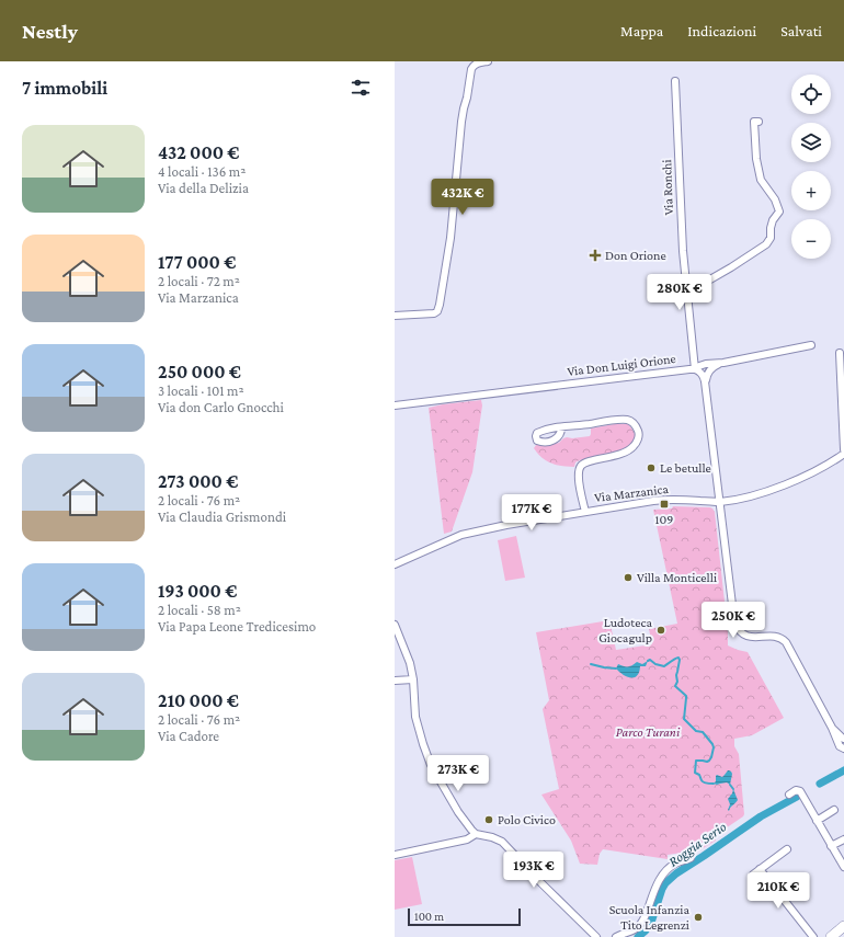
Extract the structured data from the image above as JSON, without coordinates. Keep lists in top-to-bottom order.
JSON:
{
  "streets": {
    "street": ["Via Ronchi", "Via Don Luigi Orione", "Via Marzanica"]
  },
  "crossings": [
    ["Via Ronchi", "Via Don Luigi Orione"]
  ],
  "water": ["Roggia Serio"],
  "parks": ["Parco Turani"],
  "places": {
    "health": ["Don Orione"],
    "other": [
      "Le betulle",
      "Villa Monticelli",
      "Ludoteca Giocagulp",
      "Polo Civico",
      "Scuola Infanzia Tito Legrenzi"
    ],
    "transit": ["109"]
  },
  "scale_bar": "100 m",
  "page": {
    "header": "Nestly",
    "nav": ["Mappa", "Indicazioni", "Salvati"],
    "heading": "7 immobili",
    "map_buttons": ["+", "−"],
    "list": [
      {
        "name": "432 000 €",
        "note": "4 locali · 136 m² · Via della Delizia"
      },
      {
        "name": "177 000 €",
        "note": "2 locali · 72 m² · Via Marzanica"
      },
      {
        "name": "250 000 €",
        "note": "3 locali · 101 m² · Via don Carlo Gnocchi"
      },
      {
        "name": "273 000 €",
        "note": "2 locali · 76 m² · Via Claudia Grismondi"
      },
      {
        "name": "193 000 €",
        "note": "2 locali · 58 m² · Via Papa Leone Tredicesimo"
      },
      {
        "name": "210 000 €",
        "note": "2 locali · 76 m² · Via Cadore"
      }
    ],
    "price": [
      "432K €",
      "280K €",
      "177K €",
      "250K €",
      "273K €",
      "193K €",
      "210K €"
    ],
    "scale": "100 m"
  }
}
